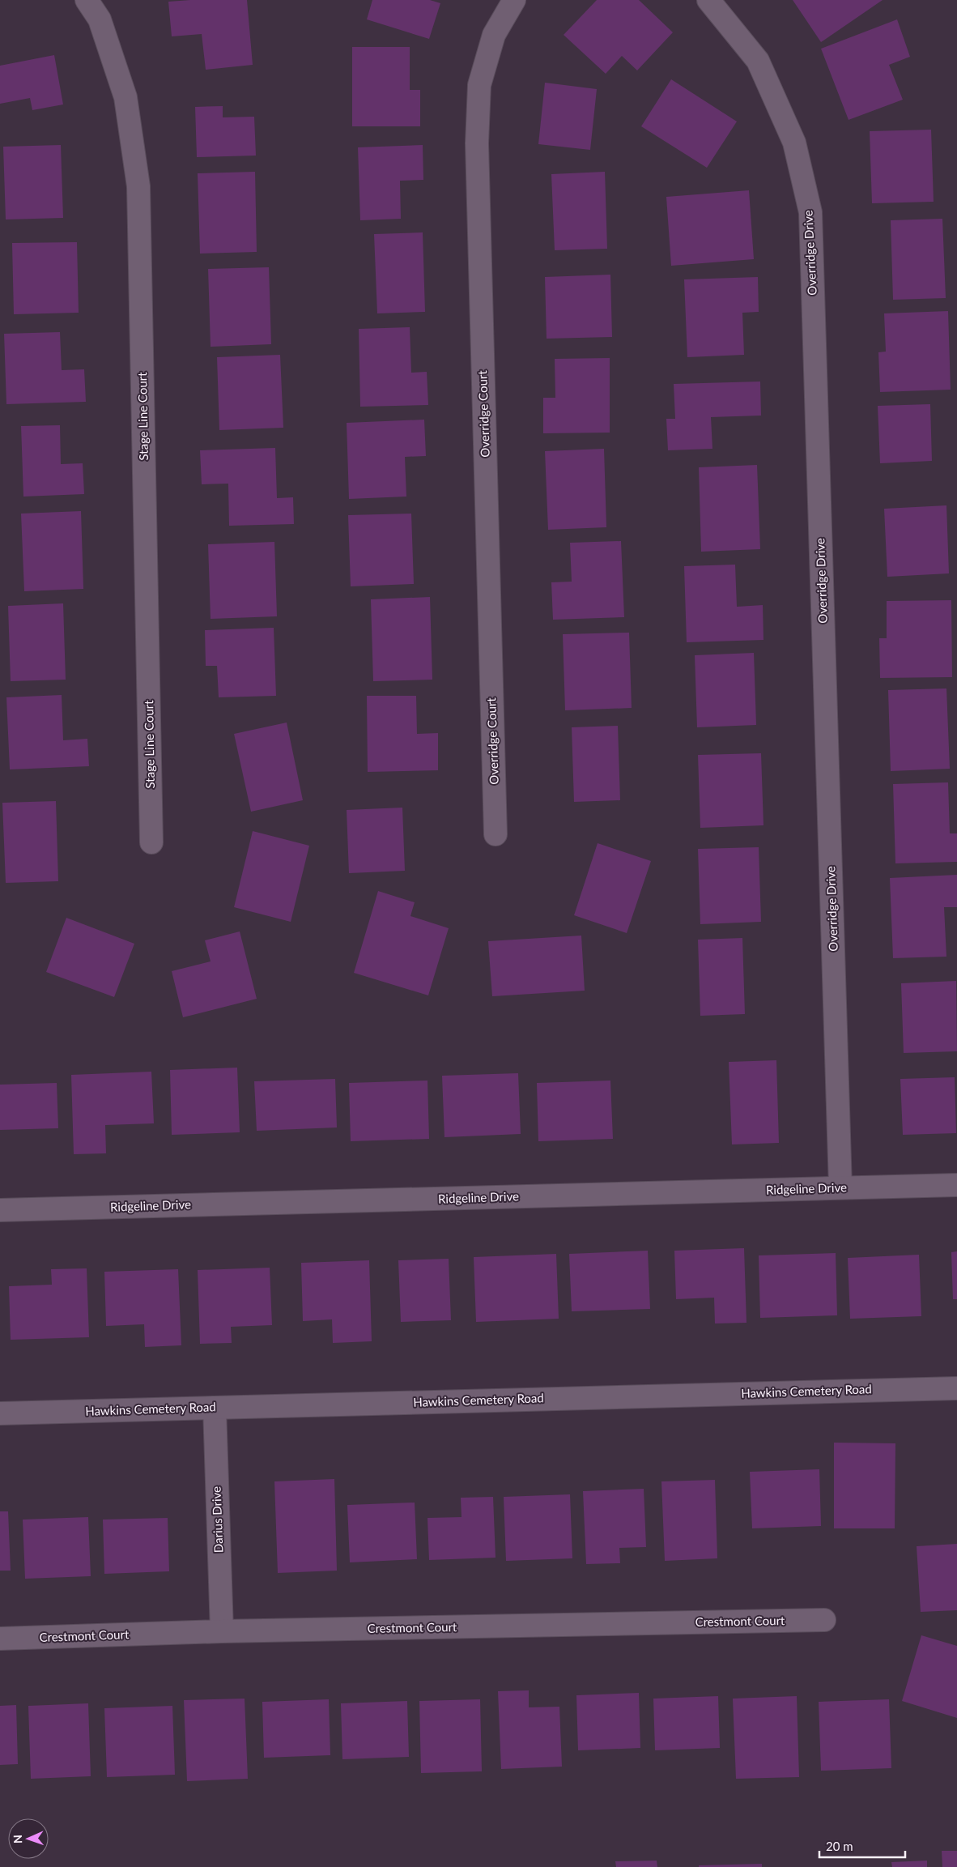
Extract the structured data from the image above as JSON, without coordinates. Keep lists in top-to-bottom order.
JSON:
{
  "streets": {
    "street": [
      "Overridge Drive",
      "Overridge Court",
      "Stage Line Court",
      "Ridgeline Drive",
      "Hawkins Cemetery Road",
      "Darius Drive",
      "Crestmont Court"
    ]
  },
  "crossings": [
    ["Overridge Drive", "Ridgeline Drive"],
    ["Hawkins Cemetery Road", "Darius Drive"],
    ["Darius Drive", "Crestmont Court"]
  ],
  "scale_bar": "20 m",
  "north": "left"
}
